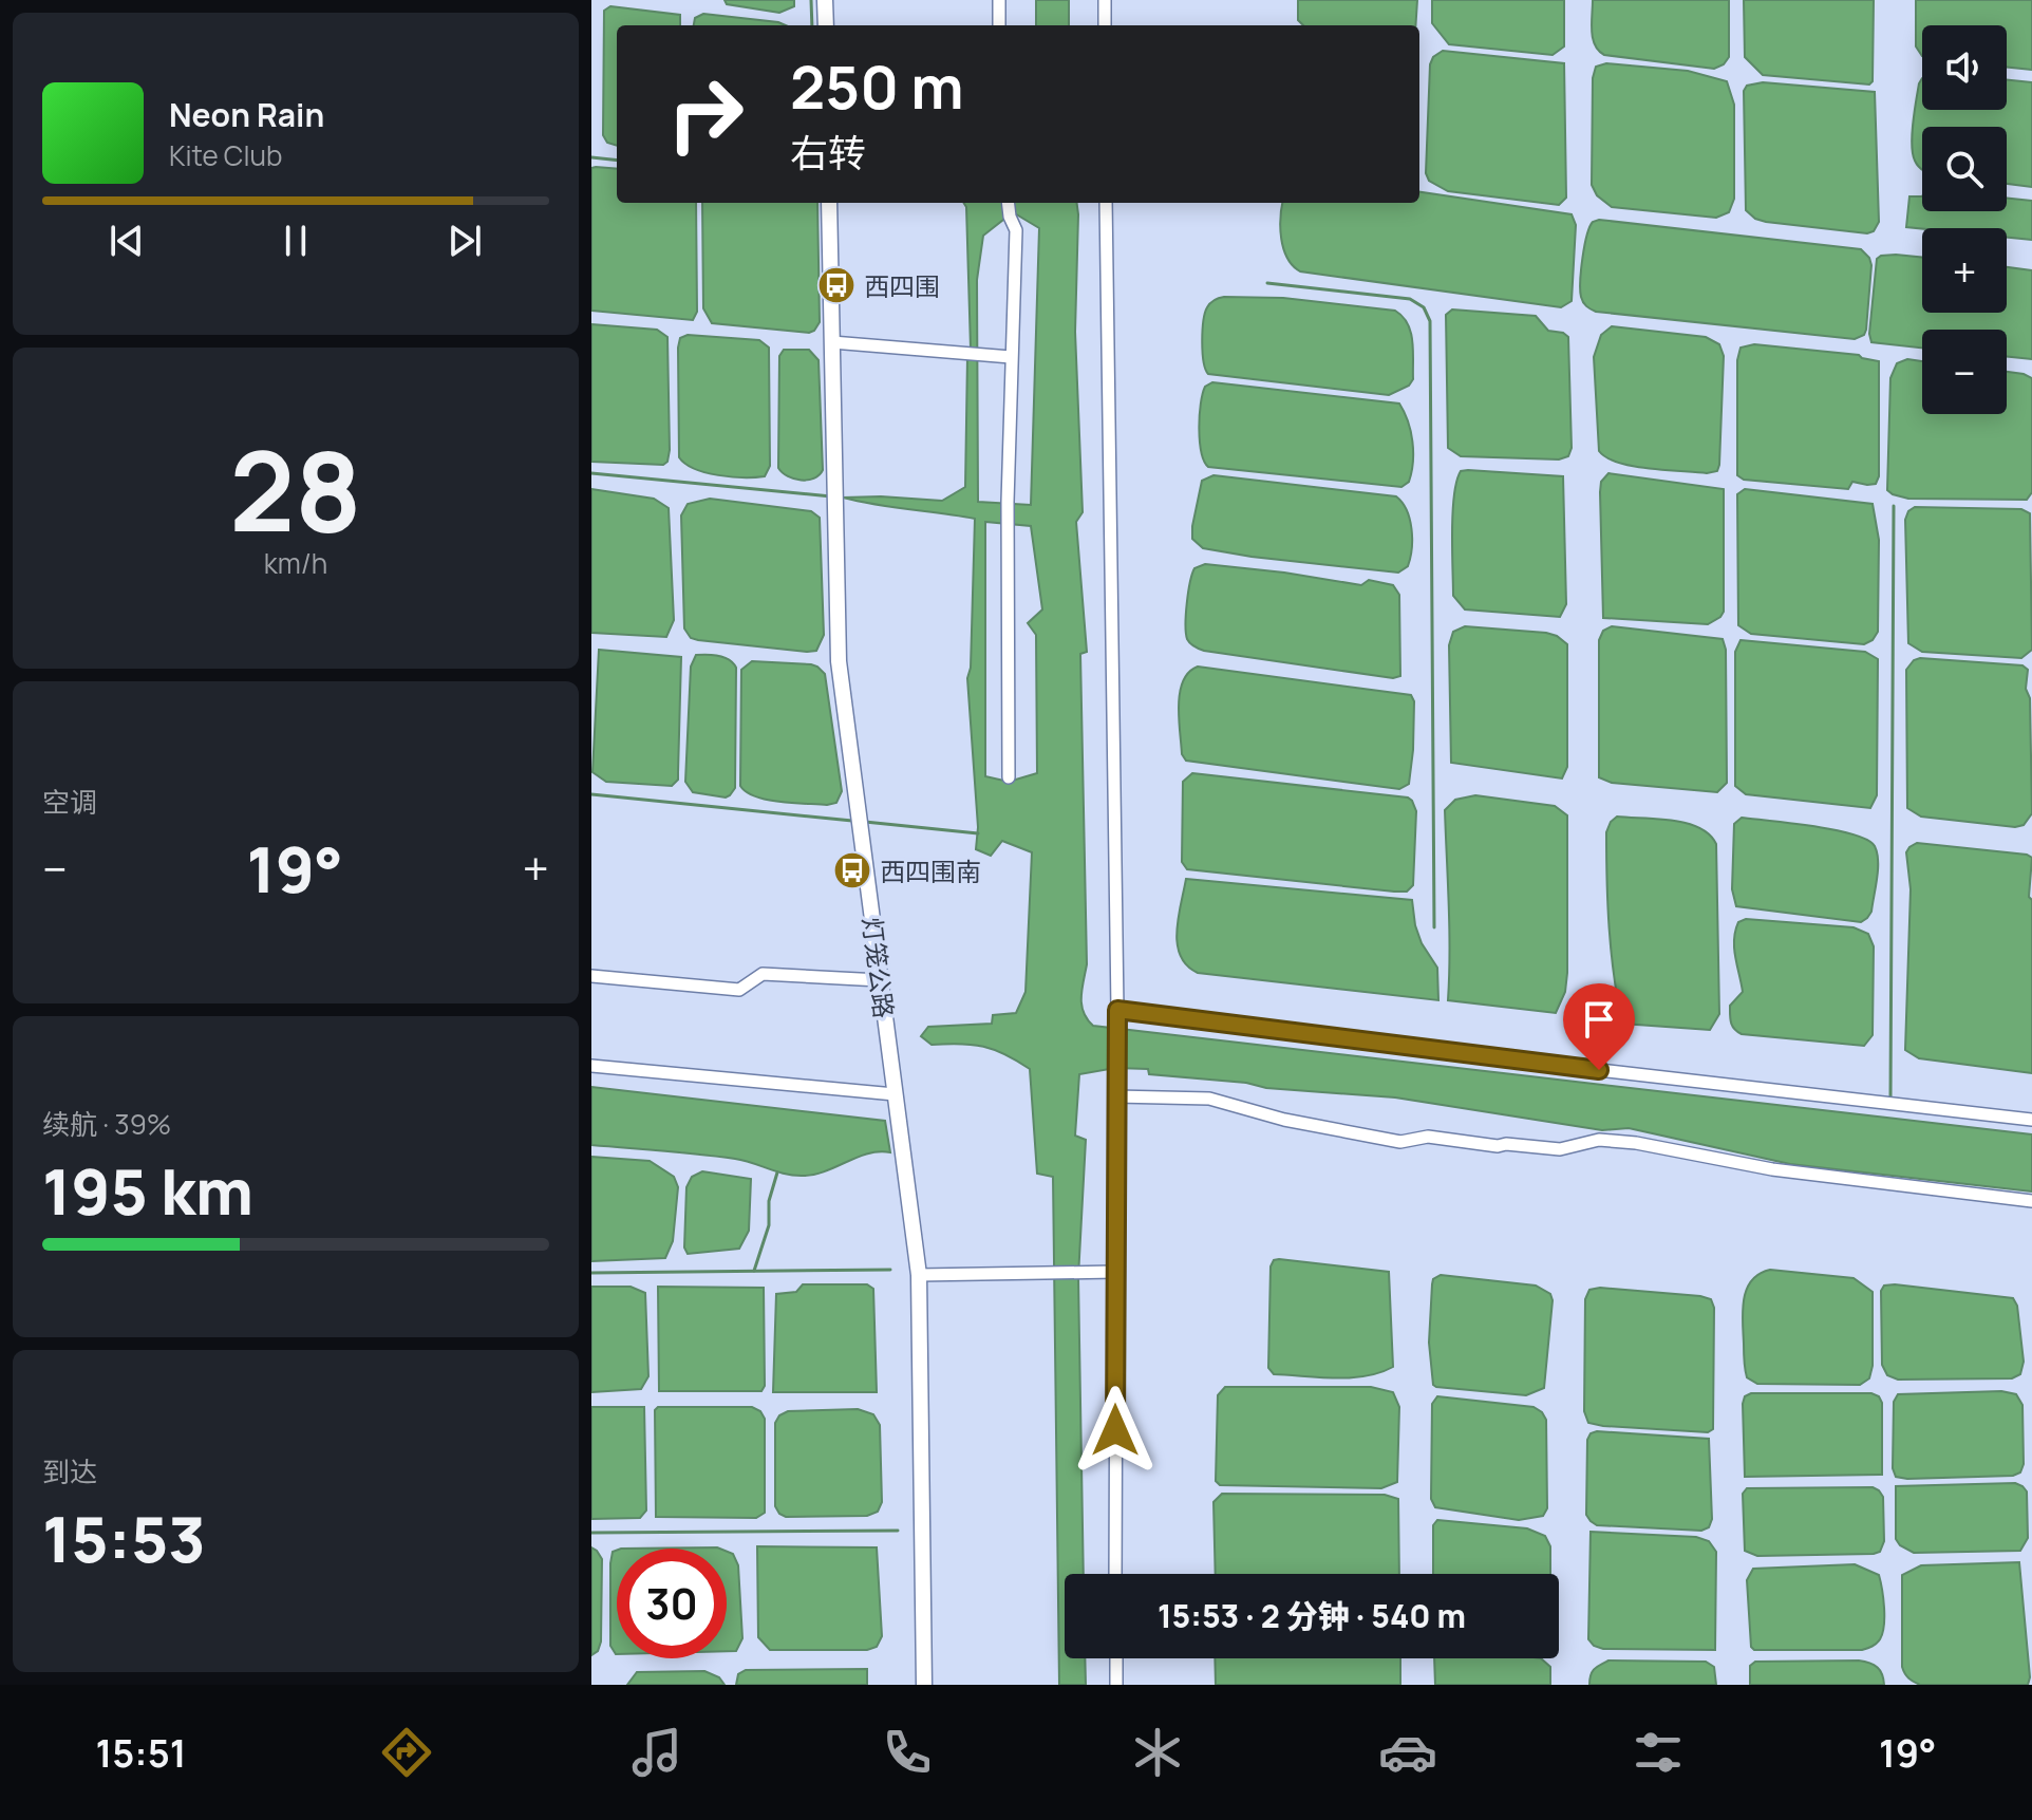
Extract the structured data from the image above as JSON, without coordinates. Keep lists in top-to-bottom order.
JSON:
{
  "streets": {
    "street": ["灯笼公路"]
  },
  "places": {
    "bus stop": ["西四围", "西四围南"]
  },
  "page": {
    "map_buttons": ["+", "−"],
    "turn": ["250 m", "右转"],
    "song": ["Neon Rain", "Kite Club"],
    "tile": [
      ["28", "km/h"],
      "空调",
      ["续航 · 39%", "195 km"],
      ["到达", "15:53"]
    ],
    "heat": ["−", "19°", "+"],
    "limit": "30",
    "trip": "15:53 · 2 分钟 · 540 m",
    "tabs": ["15:51", "19°"]
  }
}
